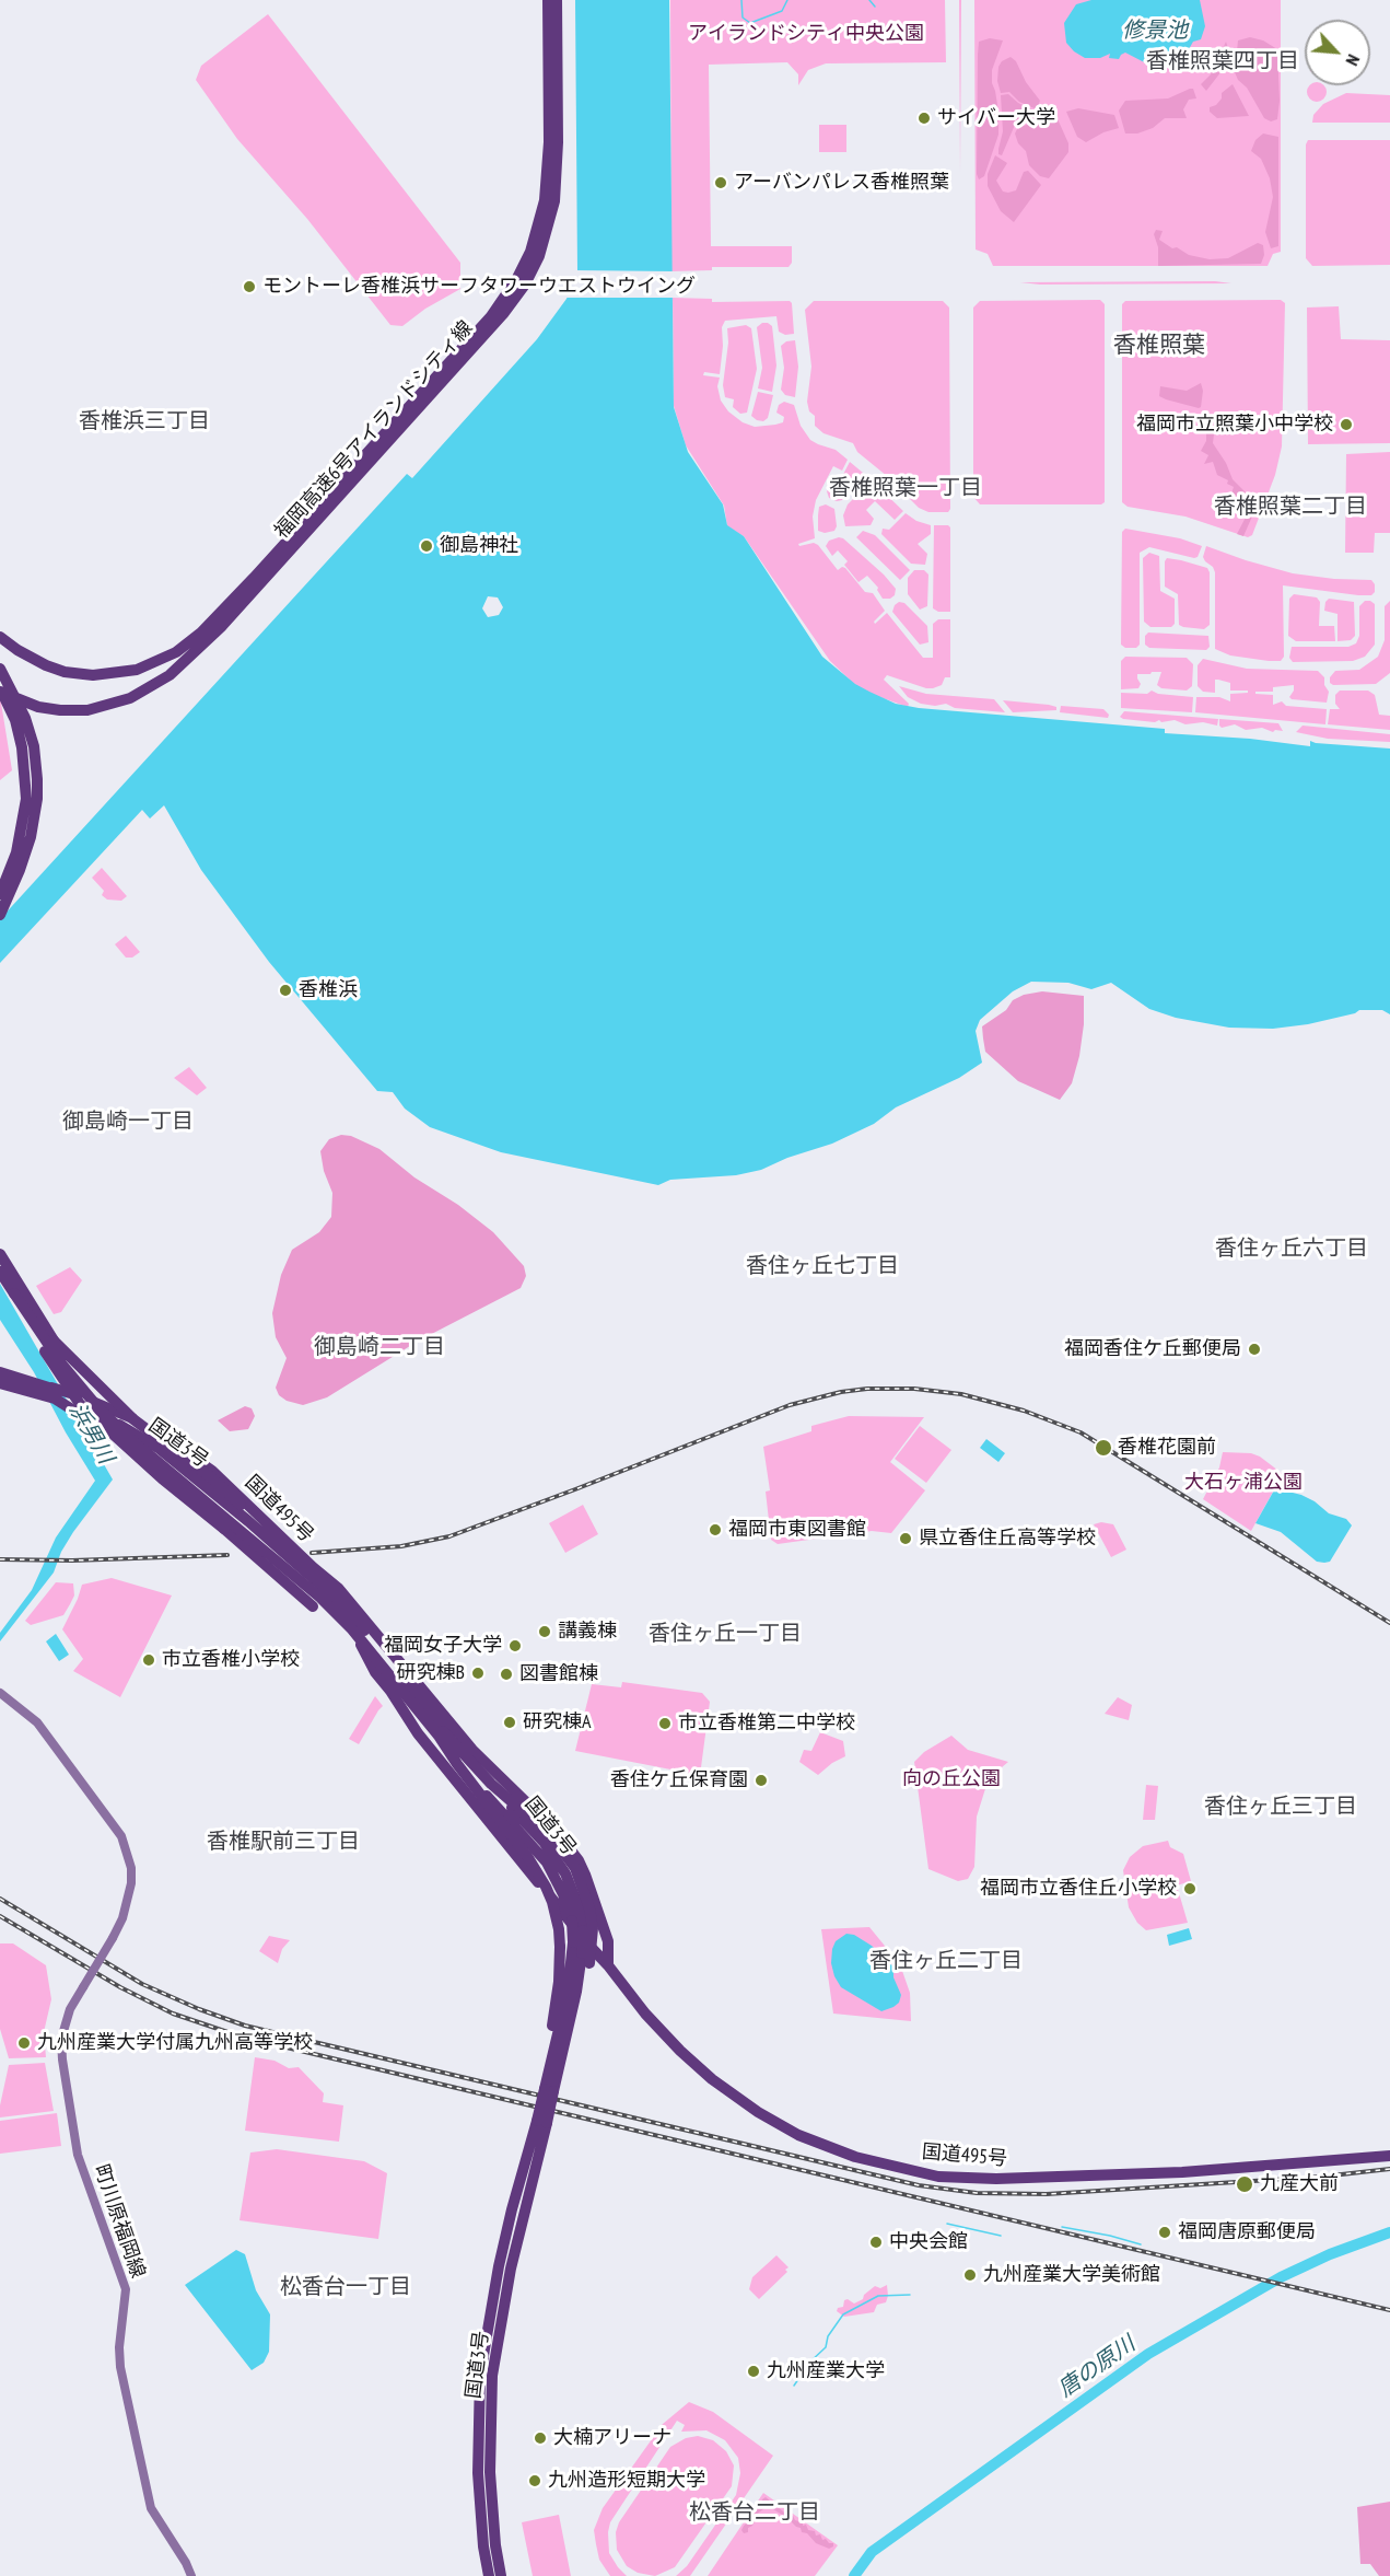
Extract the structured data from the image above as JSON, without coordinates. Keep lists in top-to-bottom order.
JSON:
{
  "streets": {
    "highway": ["福岡高速6号アイランドシティ線", "国道3号", "国道495号"],
    "main road": ["町川原福岡線"]
  },
  "crossings": [
    ["国道3号", "国道495号"]
  ],
  "districts": [
    "香椎照葉四丁目",
    "香椎照葉",
    "香椎浜三丁目",
    "香椎照葉一丁目",
    "香椎照葉二丁目",
    "御島崎一丁目",
    "香住ヶ丘六丁目",
    "香住ヶ丘七丁目",
    "御島崎二丁目",
    "香住ヶ丘一丁目",
    "香住ヶ丘三丁目",
    "香椎駅前三丁目",
    "香住ヶ丘二丁目",
    "松香台一丁目",
    "松香台二丁目"
  ],
  "water": ["修景池", "浜男川", "唐の原川"],
  "parks": ["アイランドシティ中央公園", "大石ヶ浦公園", "向の丘公園"],
  "places": [
    "サイバー大学",
    "アーバンパレス香椎照葉",
    "モントーレ香椎浜サーフタワーウエストウイング",
    "福岡市立照葉小中学校",
    "御島神社",
    "香椎浜",
    "福岡香住ケ丘郵便局",
    "香椎花園前",
    "福岡市東図書館",
    "県立香住丘高等学校",
    "講義棟",
    "福岡女子大学",
    "市立香椎小学校",
    "研究棟B",
    "図書館棟",
    "研究棟A",
    "市立香椎第二中学校",
    "香住ケ丘保育園",
    "福岡市立香住丘小学校",
    "九州産業大学付属九州高等学校",
    "九産大前",
    "福岡唐原郵便局",
    "中央会館",
    "九州産業大学美術館",
    "九州産業大学",
    "大楠アリーナ",
    "九州造形短期大学"
  ],
  "north": "bottom right"
}
